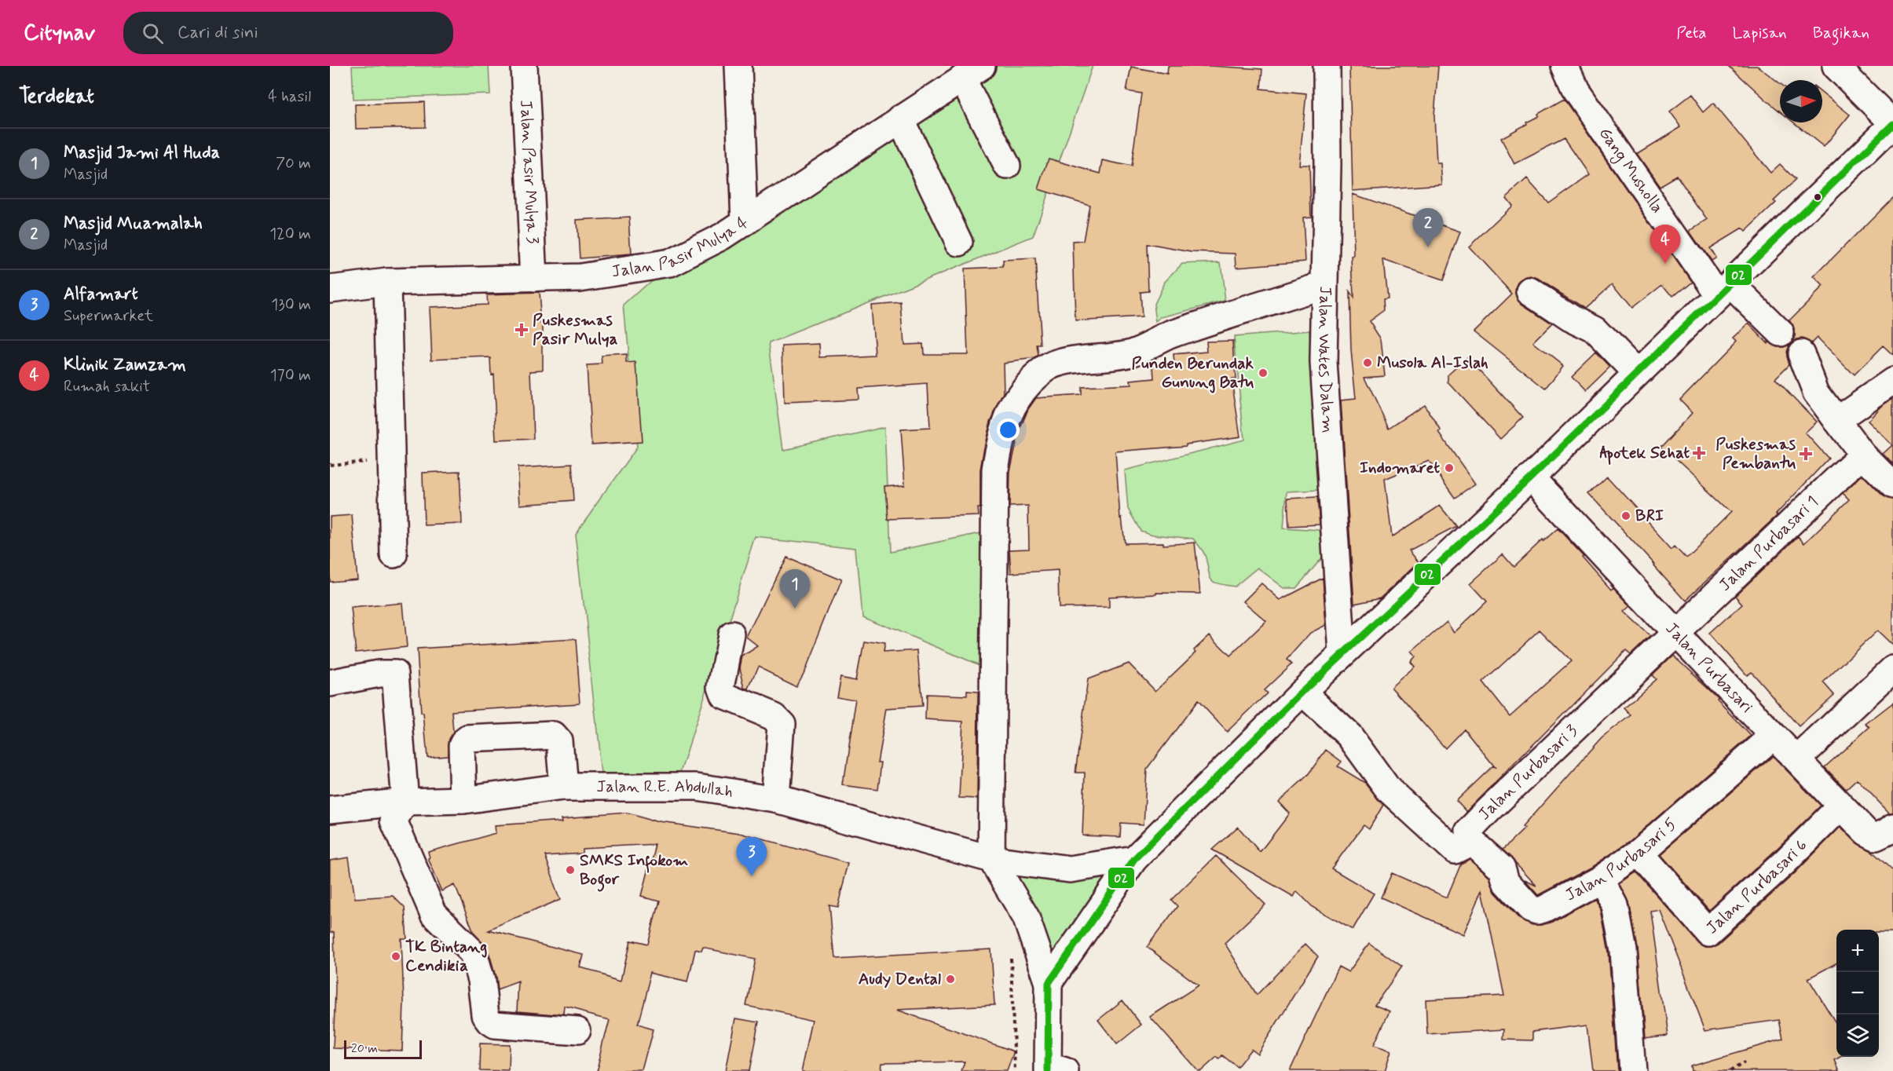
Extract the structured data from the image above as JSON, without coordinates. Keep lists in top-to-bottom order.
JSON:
{
  "streets": {
    "street": [
      "Gang Musholla",
      "Jalan Pasir Mulya 3",
      "Jalan Pasir Mulya 4",
      "Jalan Wates Dalam",
      "Jalan Purbasari 1",
      "Jalan Purbasari",
      "Jalan Purbasari 3",
      "Jalan R.E. Abdullah",
      "Jalan Purbasari 5",
      "Jalan Purbasari 6"
    ]
  },
  "crossings": [
    ["Jalan Pasir Mulya 3", "Jalan Pasir Mulya 4"],
    ["Jalan Purbasari 1", "Jalan Purbasari"],
    ["Jalan Purbasari 1", "Jalan Purbasari 3"],
    ["Jalan Purbasari", "Jalan Purbasari 3"],
    ["Jalan Purbasari", "Jalan Purbasari 5"],
    ["Jalan Purbasari", "Jalan Purbasari 6"],
    ["Jalan Purbasari 3", "Jalan Purbasari 5"],
    ["Jalan Purbasari 5", "Jalan Purbasari 6"]
  ],
  "places": {
    "health": ["Puskesmas Pasir Mulya", "Apotek Sehat", "Puskesmas Pembantu"],
    "other": [
      "Musola Al-Islah",
      "Punden Berundak Gunung Batu",
      "Indomaret",
      "BRI",
      "SMKS Infokom Bogor",
      "TK Bintang Cendikia",
      "Audy Dental"
    ]
  },
  "lines": ["transit line 02"],
  "scale_bar": "20 m",
  "north": "right",
  "page": {
    "header": "Citynav",
    "search": "Cari di sini",
    "nav": ["Peta", "Lapisan", "Bagikan"],
    "heading": ["Terdekat", "4 hasil"],
    "list": [
      {
        "mark": "1",
        "name": "Masjid Jami Al Huda",
        "note": "Masjid",
        "value": "70 m"
      },
      {
        "mark": "2",
        "name": "Masjid Muamalah",
        "note": "Masjid",
        "value": "120 m"
      },
      {
        "mark": "3",
        "name": "Alfamart",
        "note": "Supermarket",
        "value": "130 m"
      },
      {
        "mark": "4",
        "name": "Klinik Zamzam",
        "note": "Rumah sakit",
        "value": "170 m"
      }
    ],
    "pins": [
      "2",
      "4",
      "1",
      "3"
    ],
    "map_buttons": ["+", "−"],
    "scale": "20 m"
  }
}
